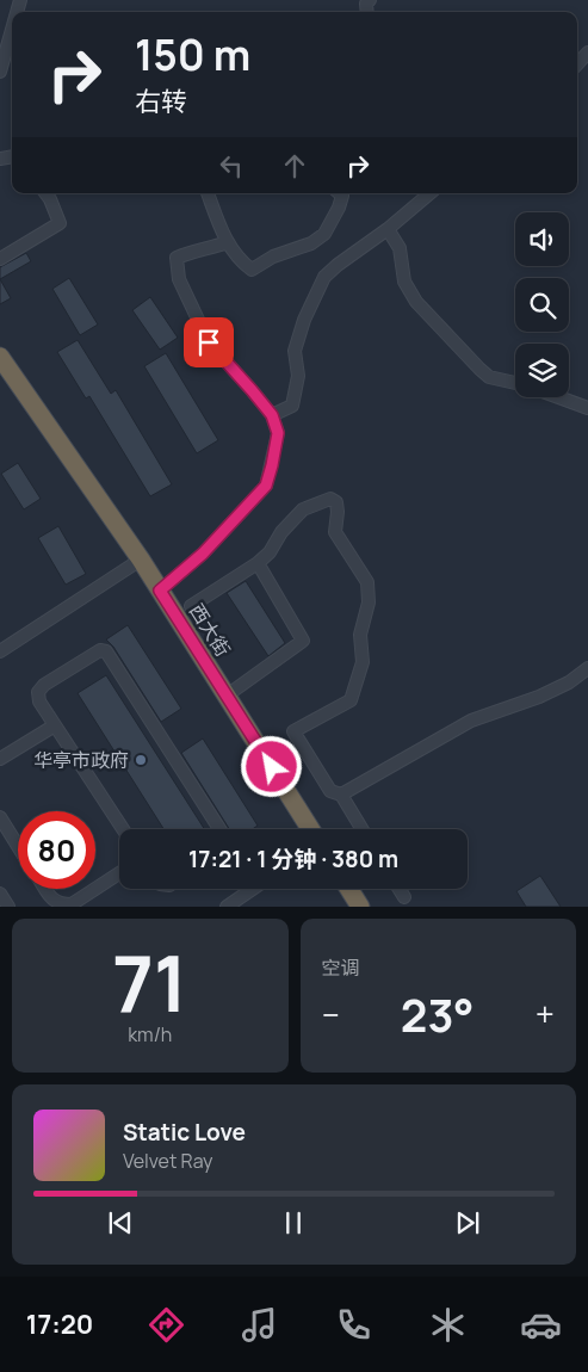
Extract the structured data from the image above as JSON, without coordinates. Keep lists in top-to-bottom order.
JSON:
{
  "streets": {
    "highway": ["西大街"]
  },
  "places": ["华亭市政府"],
  "page": {
    "turn": ["150 m", "右转"],
    "limit": "80",
    "trip": "17:21 · 1 分钟 · 380 m",
    "tile": [
      ["71", "km/h"],
      "空调"
    ],
    "heat": ["−", "23°", "+"],
    "song": ["Static Love", "Velvet Ray"],
    "tabs": "17:20"
  }
}
